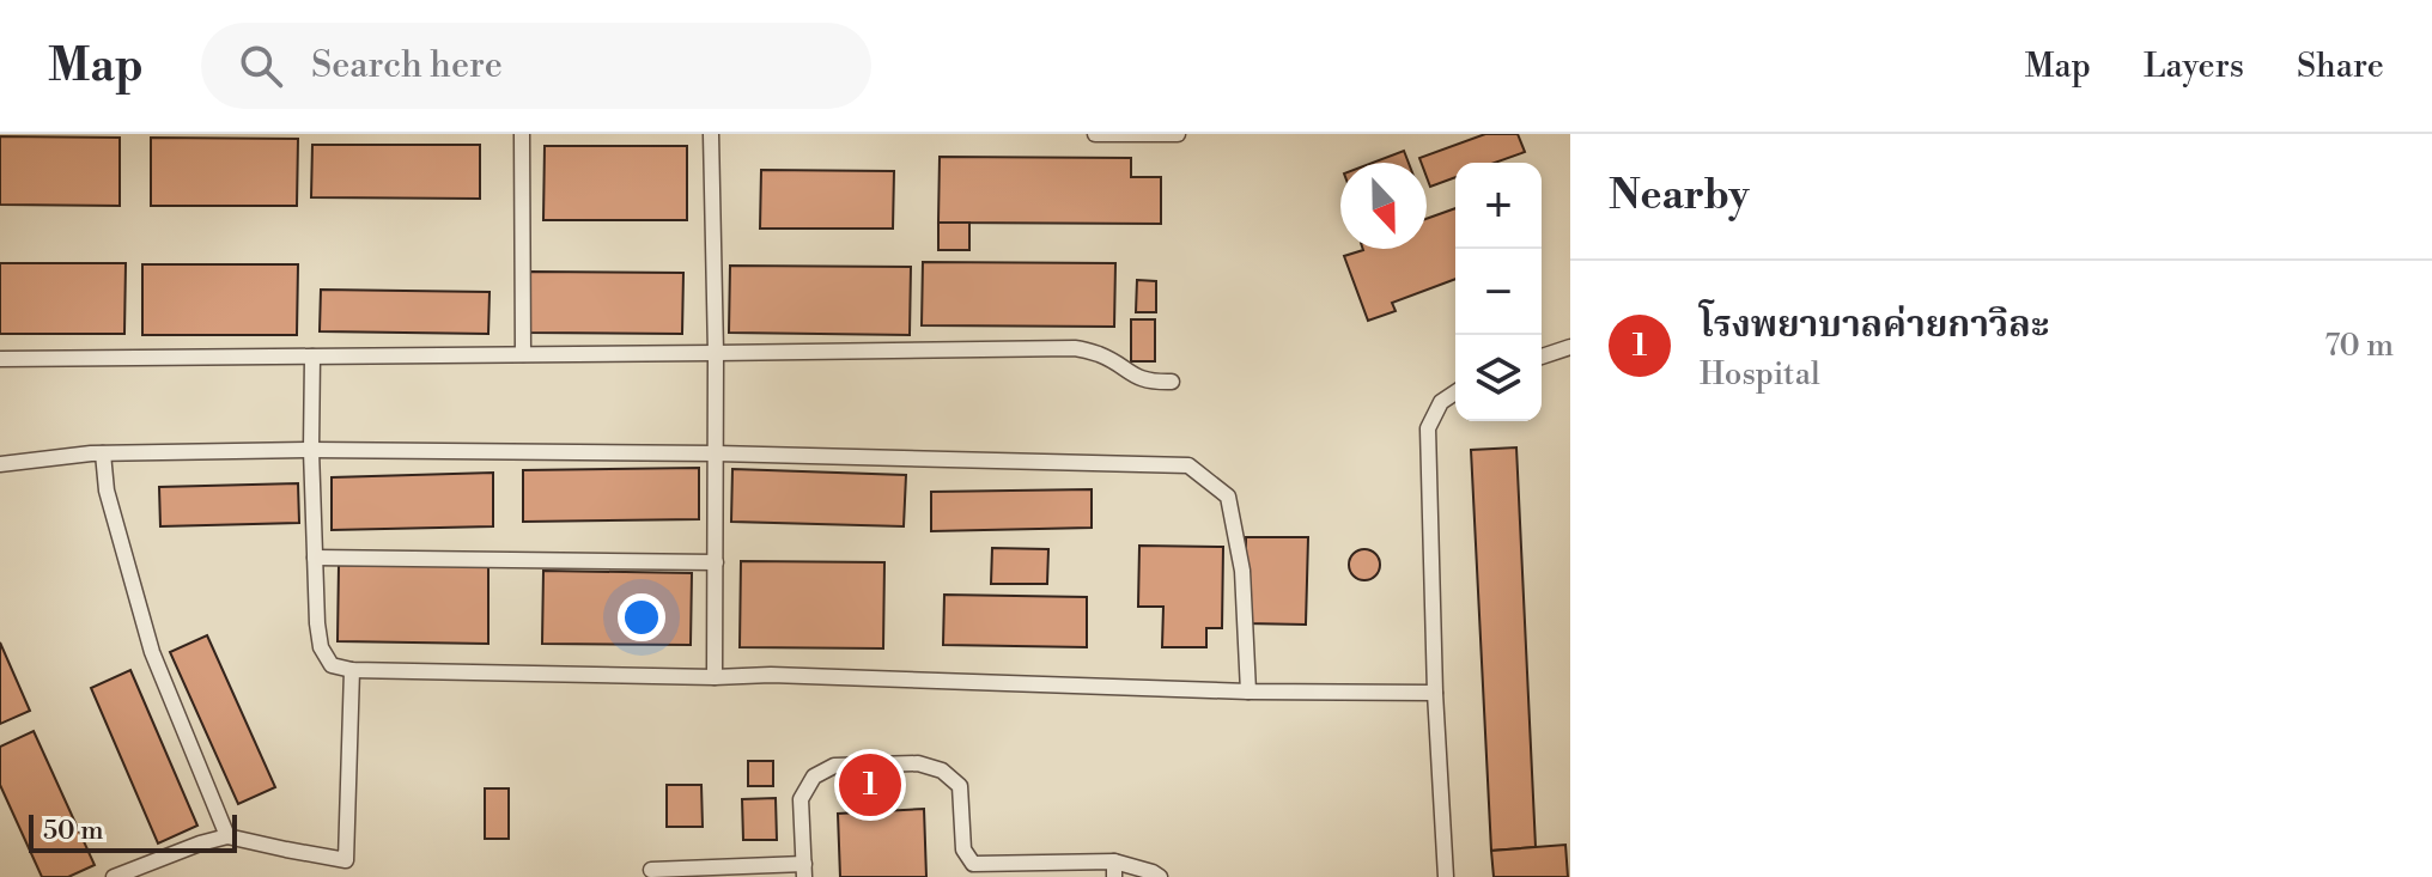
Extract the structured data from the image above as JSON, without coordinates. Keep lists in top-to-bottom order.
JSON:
{
  "scale_bar": "50 m",
  "north": "bottom",
  "page": {
    "header": "Map",
    "search": "Search here",
    "nav": ["Map", "Layers", "Share"],
    "heading": "Nearby",
    "map_buttons": ["+", "−"],
    "list": [
      {
        "mark": "1",
        "name": "โรงพยาบาลค่ายกาวิละ",
        "note": "Hospital",
        "value": "70 m"
      }
    ],
    "pins": "1",
    "scale": "50 m"
  }
}
